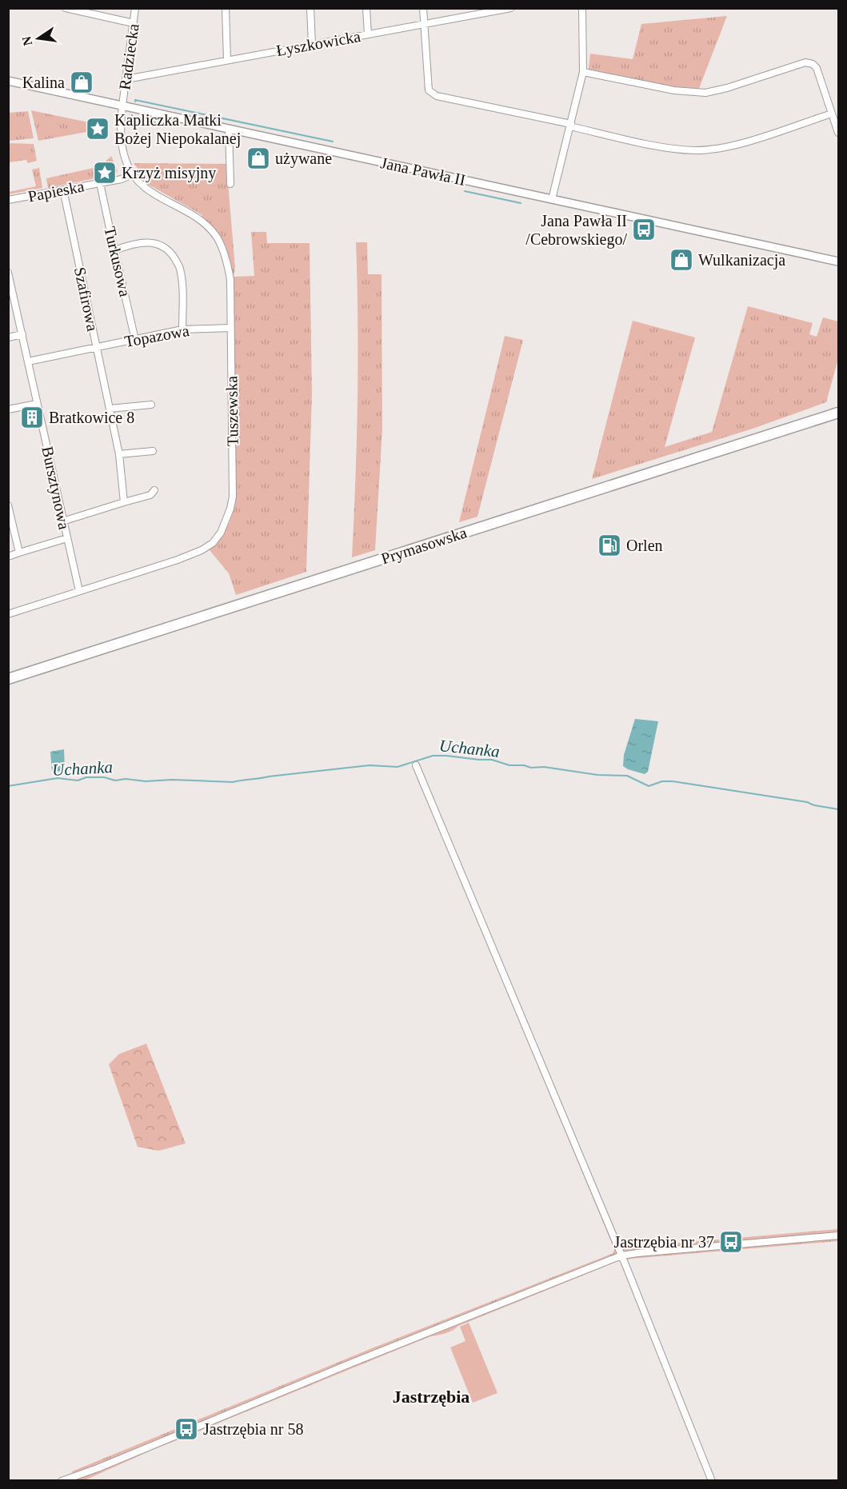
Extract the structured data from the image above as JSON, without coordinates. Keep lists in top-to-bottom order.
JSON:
{
  "streets": {
    "main road": ["Prymasowska"],
    "street": [
      "Łyszkowicka",
      "Radziecka",
      "Jana Pawła II",
      "Papieska",
      "Turkusowa",
      "Szafirowa",
      "Topazowa",
      "Tuszewska",
      "Bursztynowa"
    ]
  },
  "crossings": [
    ["Łyszkowicka", "Radziecka"],
    ["Radziecka", "Jana Pawła II"],
    ["Radziecka", "Tuszewska"],
    ["Jana Pawła II", "Tuszewska"],
    ["Papieska", "Turkusowa"],
    ["Papieska", "Szafirowa"],
    ["Papieska", "Tuszewska"],
    ["Turkusowa", "Topazowa"],
    ["Szafirowa", "Topazowa"],
    ["Topazowa", "Tuszewska"],
    ["Topazowa", "Bursztynowa"],
    ["Tuszewska", "Bursztynowa"]
  ],
  "districts": ["Jastrzębia"],
  "water": ["Uchanka"],
  "places": {
    "shop": ["Kalina", "używane", "Wulkanizacja"],
    "place": ["Kapliczka Matki Bożej Niepokalanej", "Krzyż misyjny"],
    "bus stop": ["Jana Pawła II /Cebrowskiego/", "Jastrzębia nr 37", "Jastrzębia nr 58"],
    "building": ["Bratkowice 8"],
    "fuel station": ["Orlen"]
  },
  "north": "left"
}
